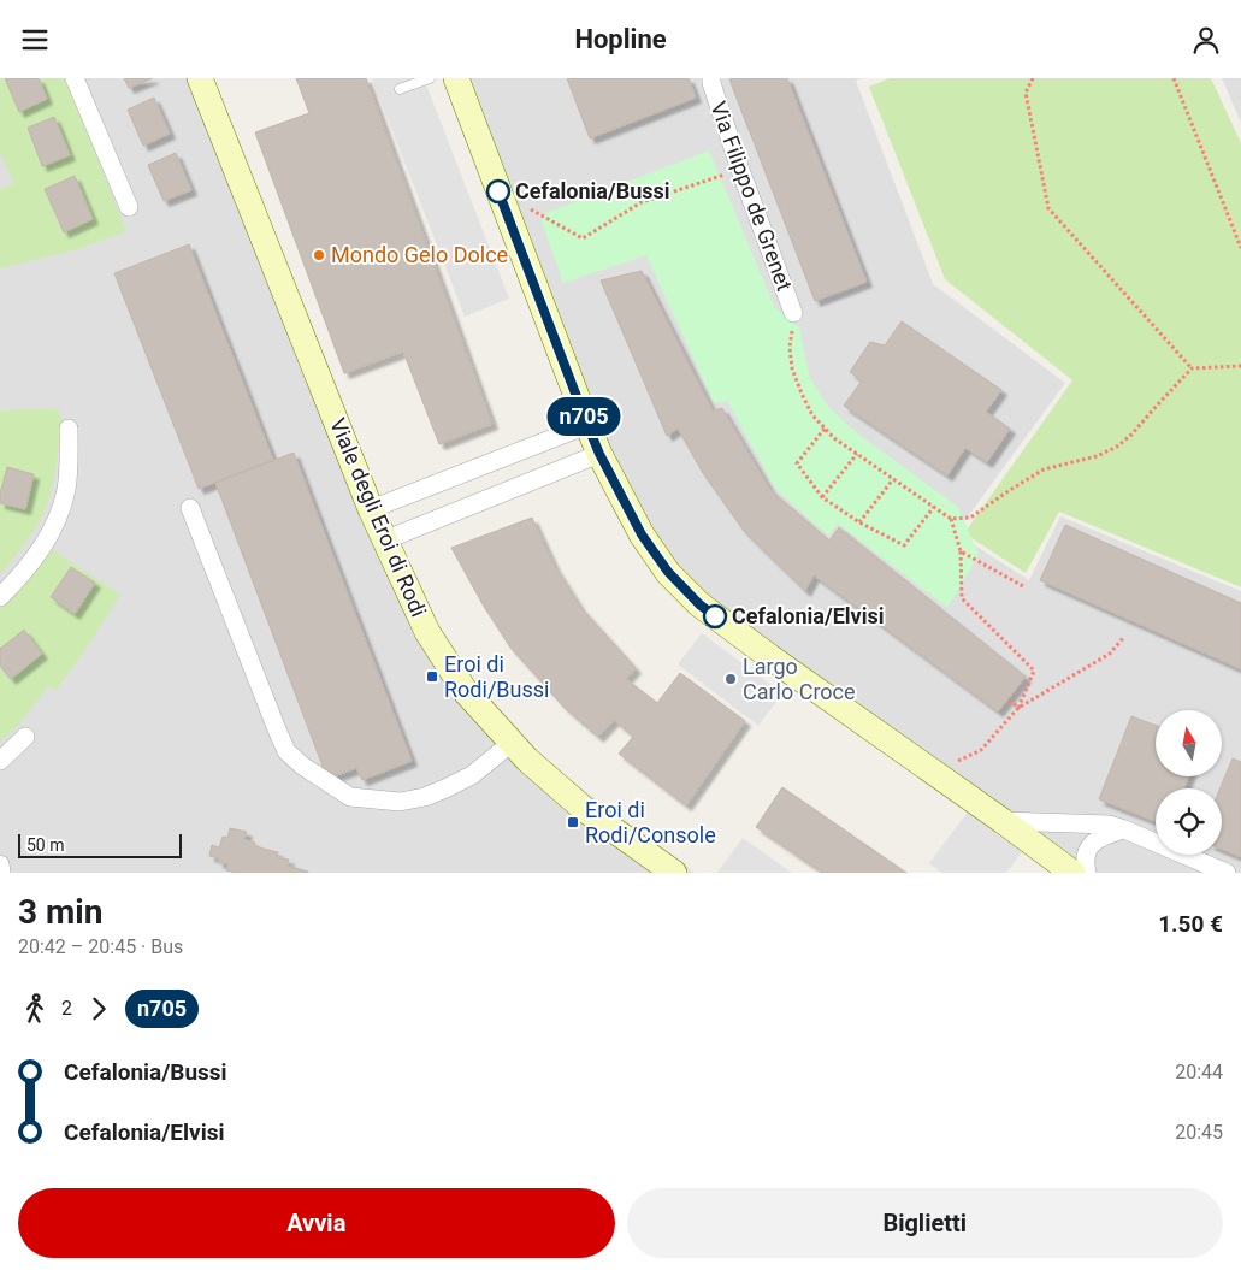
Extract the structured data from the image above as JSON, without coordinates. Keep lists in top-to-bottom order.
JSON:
{
  "streets": {
    "main road": ["Viale degli Eroi di Rodi"],
    "street": ["Via Filippo de Grenet"]
  },
  "places": {
    "other": [
      "Cefalonia/Bussi",
      "Mondo Gelo Dolce",
      "Cefalonia/Elvisi",
      "Largo Carlo Croce"
    ],
    "transit": ["Eroi di Rodi/Bussi", "Eroi di Rodi/Console"]
  },
  "lines": ["bus line n705"],
  "scale_bar": "50 m",
  "north": "top",
  "page": {
    "header": "Hopline",
    "on_map": "n705",
    "scale": "50 m",
    "heading": ["3 min", "20:42 – 20:45 · Bus", "1.50 €"],
    "legs": ["2", "n705"],
    "list": [
      {
        "name": "Cefalonia/Bussi",
        "value": "20:44"
      },
      {
        "name": "Cefalonia/Elvisi",
        "value": "20:45"
      }
    ],
    "buttons": ["Avvia", "Biglietti"]
  }
}
